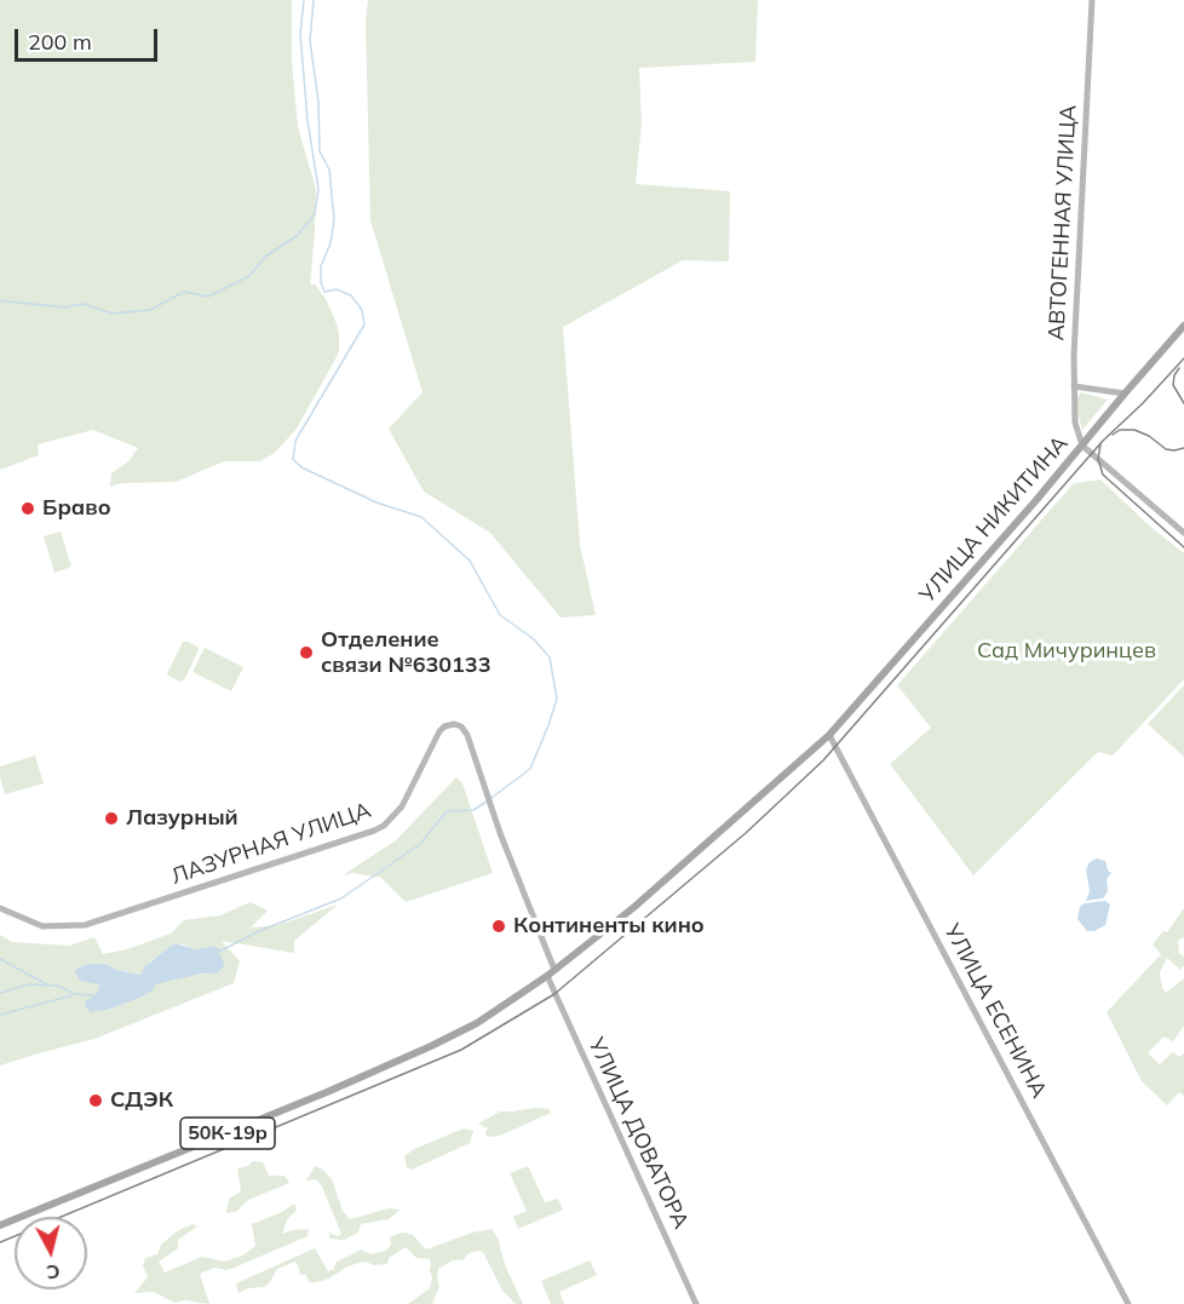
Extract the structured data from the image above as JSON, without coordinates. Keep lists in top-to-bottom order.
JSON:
{
  "streets": {
    "main road": ["УЛИЦА НИКИТИНА", "50К-19р"],
    "street": [
      "АВТОГЕННАЯ УЛИЦА",
      "ЛАЗУРНАЯ УЛИЦА",
      "УЛИЦА ЕСЕНИНА",
      "УЛИЦА ДОВАТОРА"
    ]
  },
  "crossings": [
    ["АВТОГЕННАЯ УЛИЦА", "УЛИЦА НИКИТИНА"],
    ["УЛИЦА НИКИТИНА", "УЛИЦА ЕСЕНИНА"],
    ["УЛИЦА НИКИТИНА", "50К-19р"],
    ["ЛАЗУРНАЯ УЛИЦА", "50К-19р"],
    ["УЛИЦА ЕСЕНИНА", "50К-19р"],
    ["50К-19р", "УЛИЦА ДОВАТОРА"]
  ],
  "parks": ["Сад Мичуринцев"],
  "places": [
    "Браво",
    "Отделение связи №630133",
    "Лазурный",
    "Континенты кино",
    "СДЭК"
  ],
  "scale_bar": "200 m",
  "north": "bottom"
}
